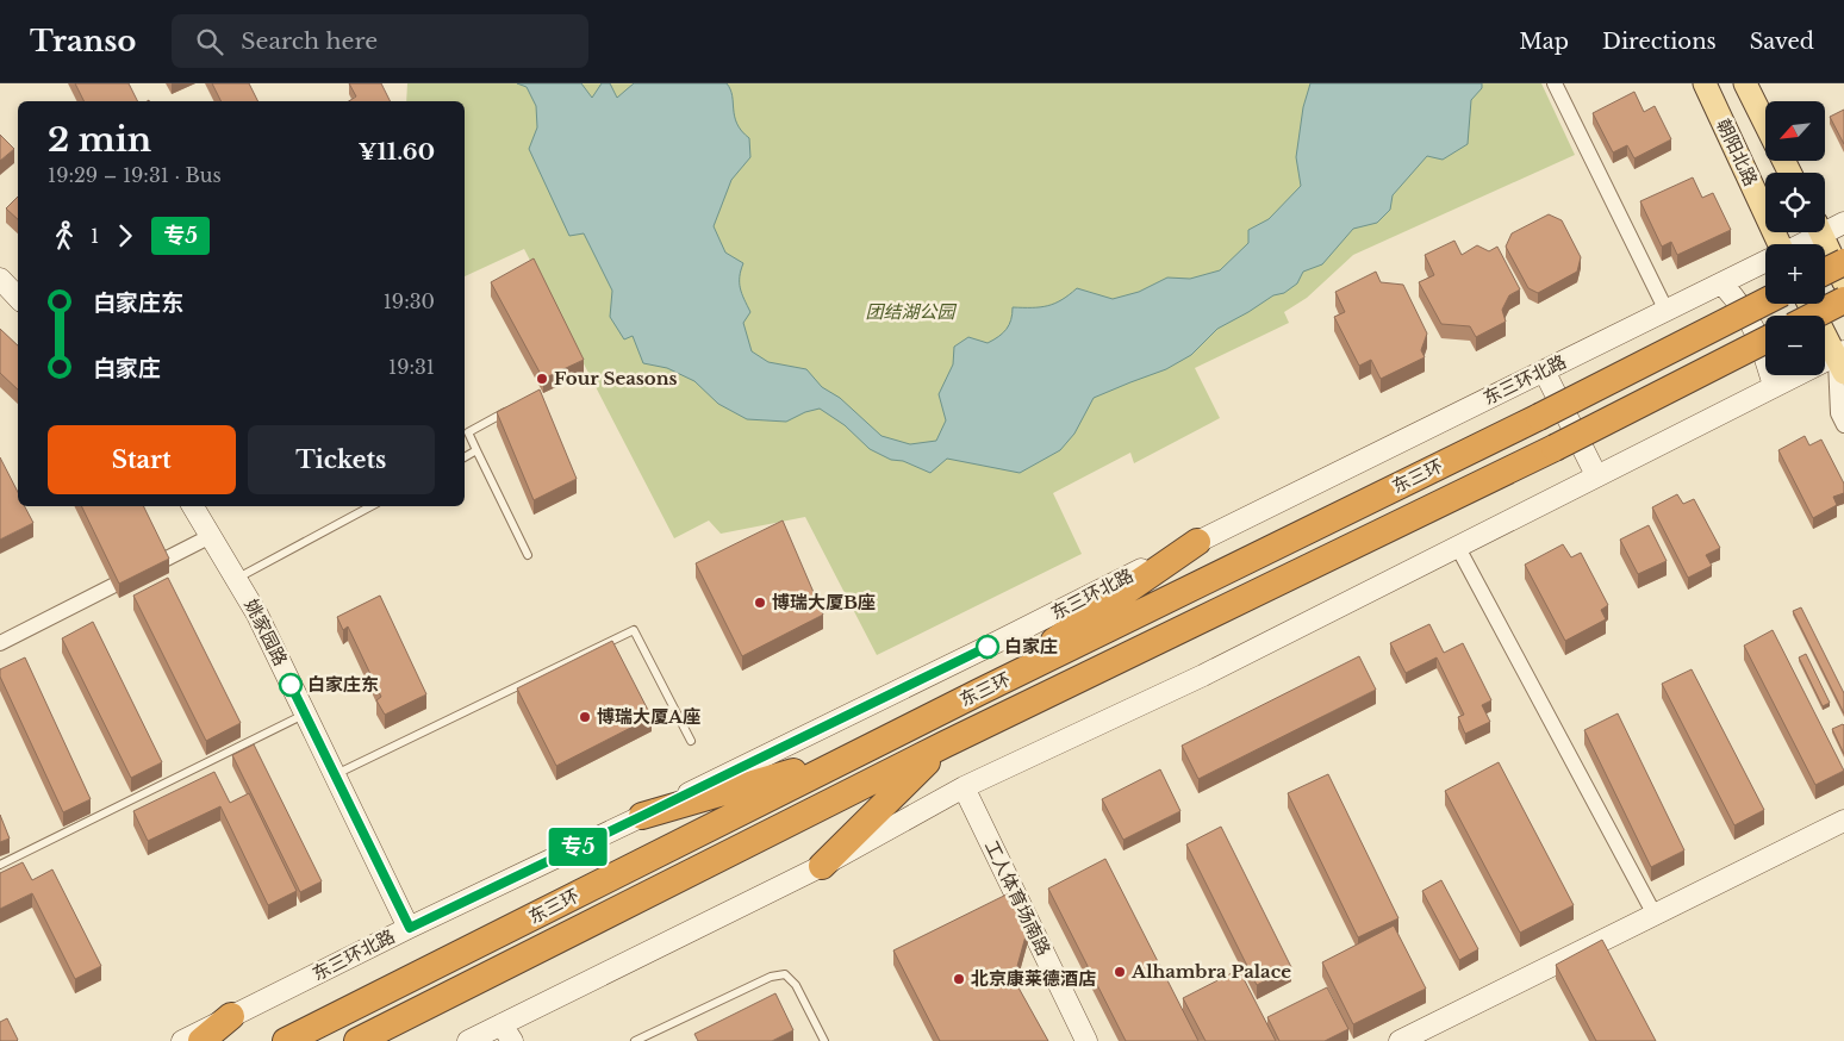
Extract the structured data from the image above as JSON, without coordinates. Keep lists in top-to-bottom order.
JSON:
{
  "streets": {
    "highway": ["东三环"],
    "main road": ["朝阳北路"],
    "street": ["东三环北路", "姚家园路", "工人体育场南路"]
  },
  "crossings": [
    ["东三环北路", "姚家园路"]
  ],
  "parks": ["团结湖公园"],
  "places": [
    "Four Seasons",
    "博瑞大厦B座",
    "白家庄",
    "白家庄东",
    "博瑞大厦A座",
    "Alhambra Palace",
    "北京康莱德酒店"
  ],
  "lines": ["bus line 专5"],
  "north": "bottom left",
  "page": {
    "header": "Transo",
    "search": "Search here",
    "nav": ["Map", "Directions", "Saved"],
    "on_map": "专5",
    "map_buttons": ["+", "−"],
    "heading": ["2 min", "19:29 – 19:31 · Bus", "¥11.60"],
    "legs": ["1", "专5"],
    "list": [
      {
        "name": "白家庄东",
        "value": "19:30"
      },
      {
        "name": "白家庄",
        "value": "19:31"
      }
    ],
    "buttons": ["Start", "Tickets"]
  }
}
